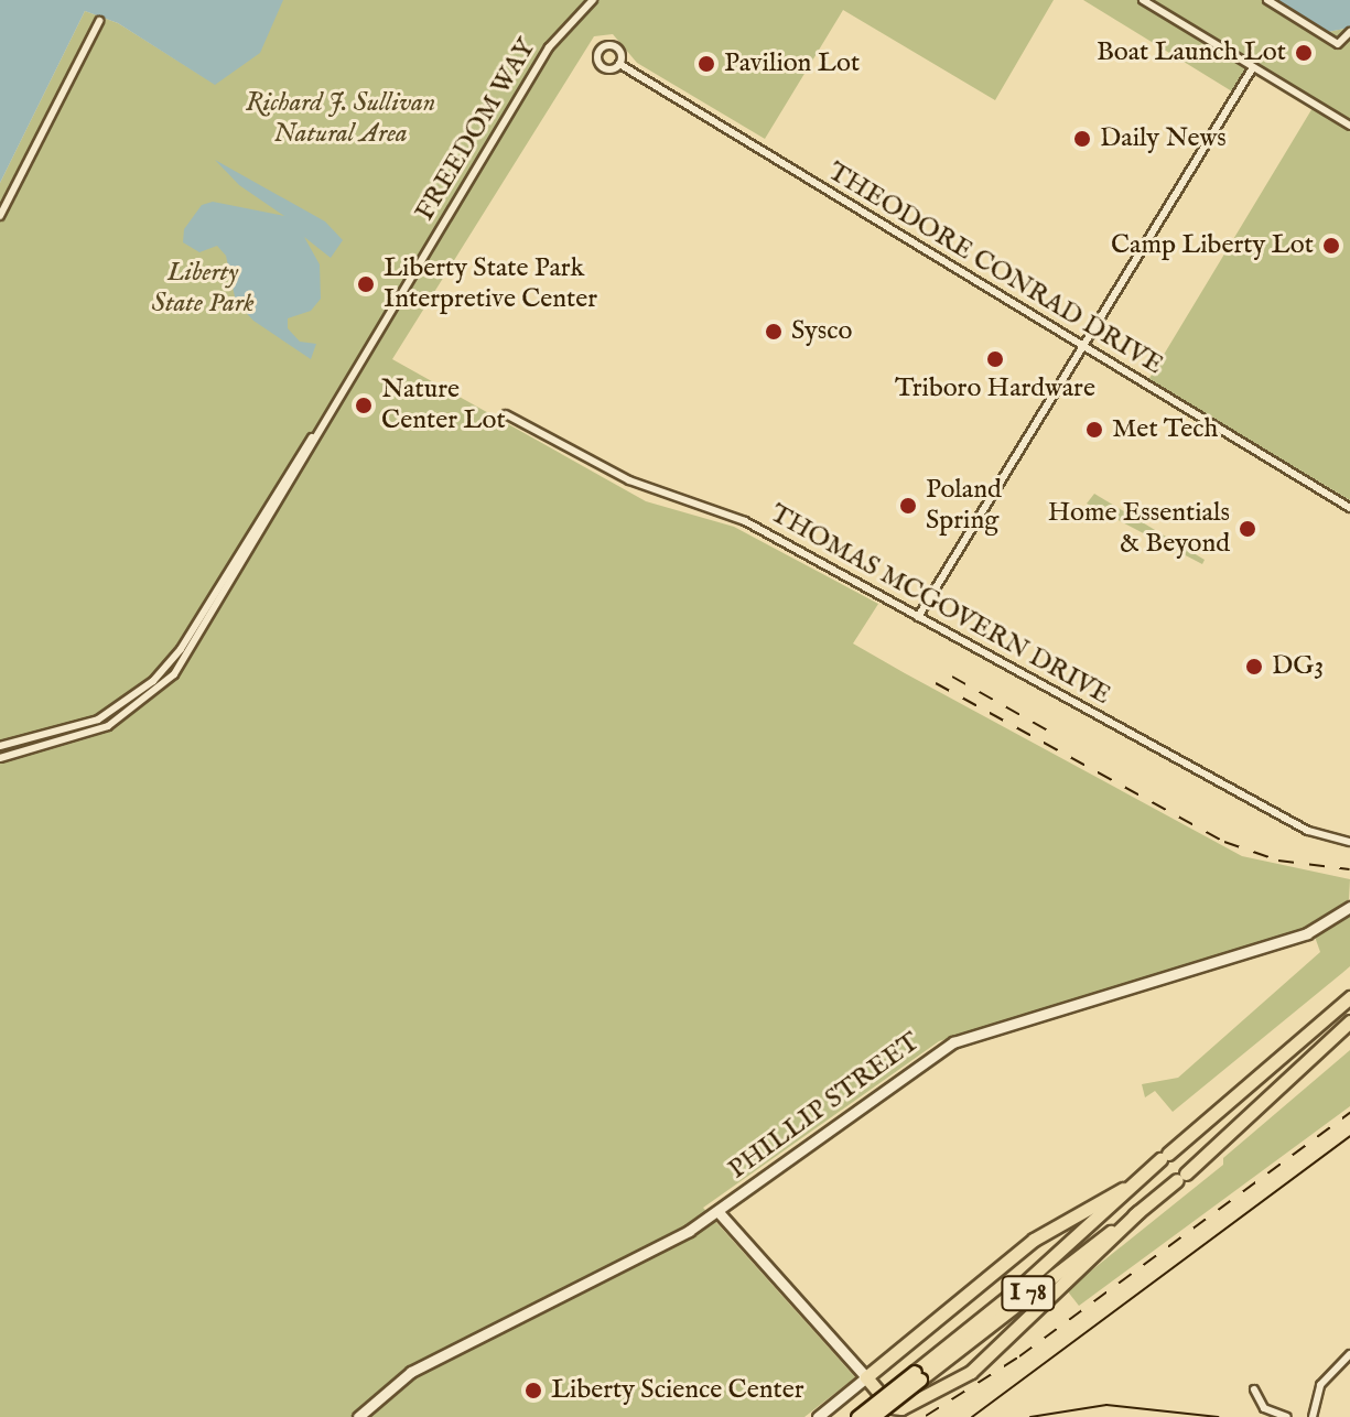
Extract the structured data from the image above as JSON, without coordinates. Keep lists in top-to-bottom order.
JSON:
{
  "streets": {
    "highway": ["I 78"],
    "street": [
      "FREEDOM WAY",
      "THEODORE CONRAD DRIVE",
      "THOMAS MCGOVERN DRIVE",
      "PHILLIP STREET"
    ]
  },
  "parks": ["Richard J. Sullivan Natural Area", "Liberty State Park"],
  "places": [
    "Boat Launch Lot",
    "Pavilion Lot",
    "Daily News",
    "Camp Liberty Lot",
    "Liberty State Park Interpretive Center",
    "Sysco",
    "Triboro Hardware",
    "Nature Center Lot",
    "Met Tech",
    "Poland Spring",
    "Home Essentials & Beyond",
    "DG3",
    "Liberty Science Center"
  ]
}
